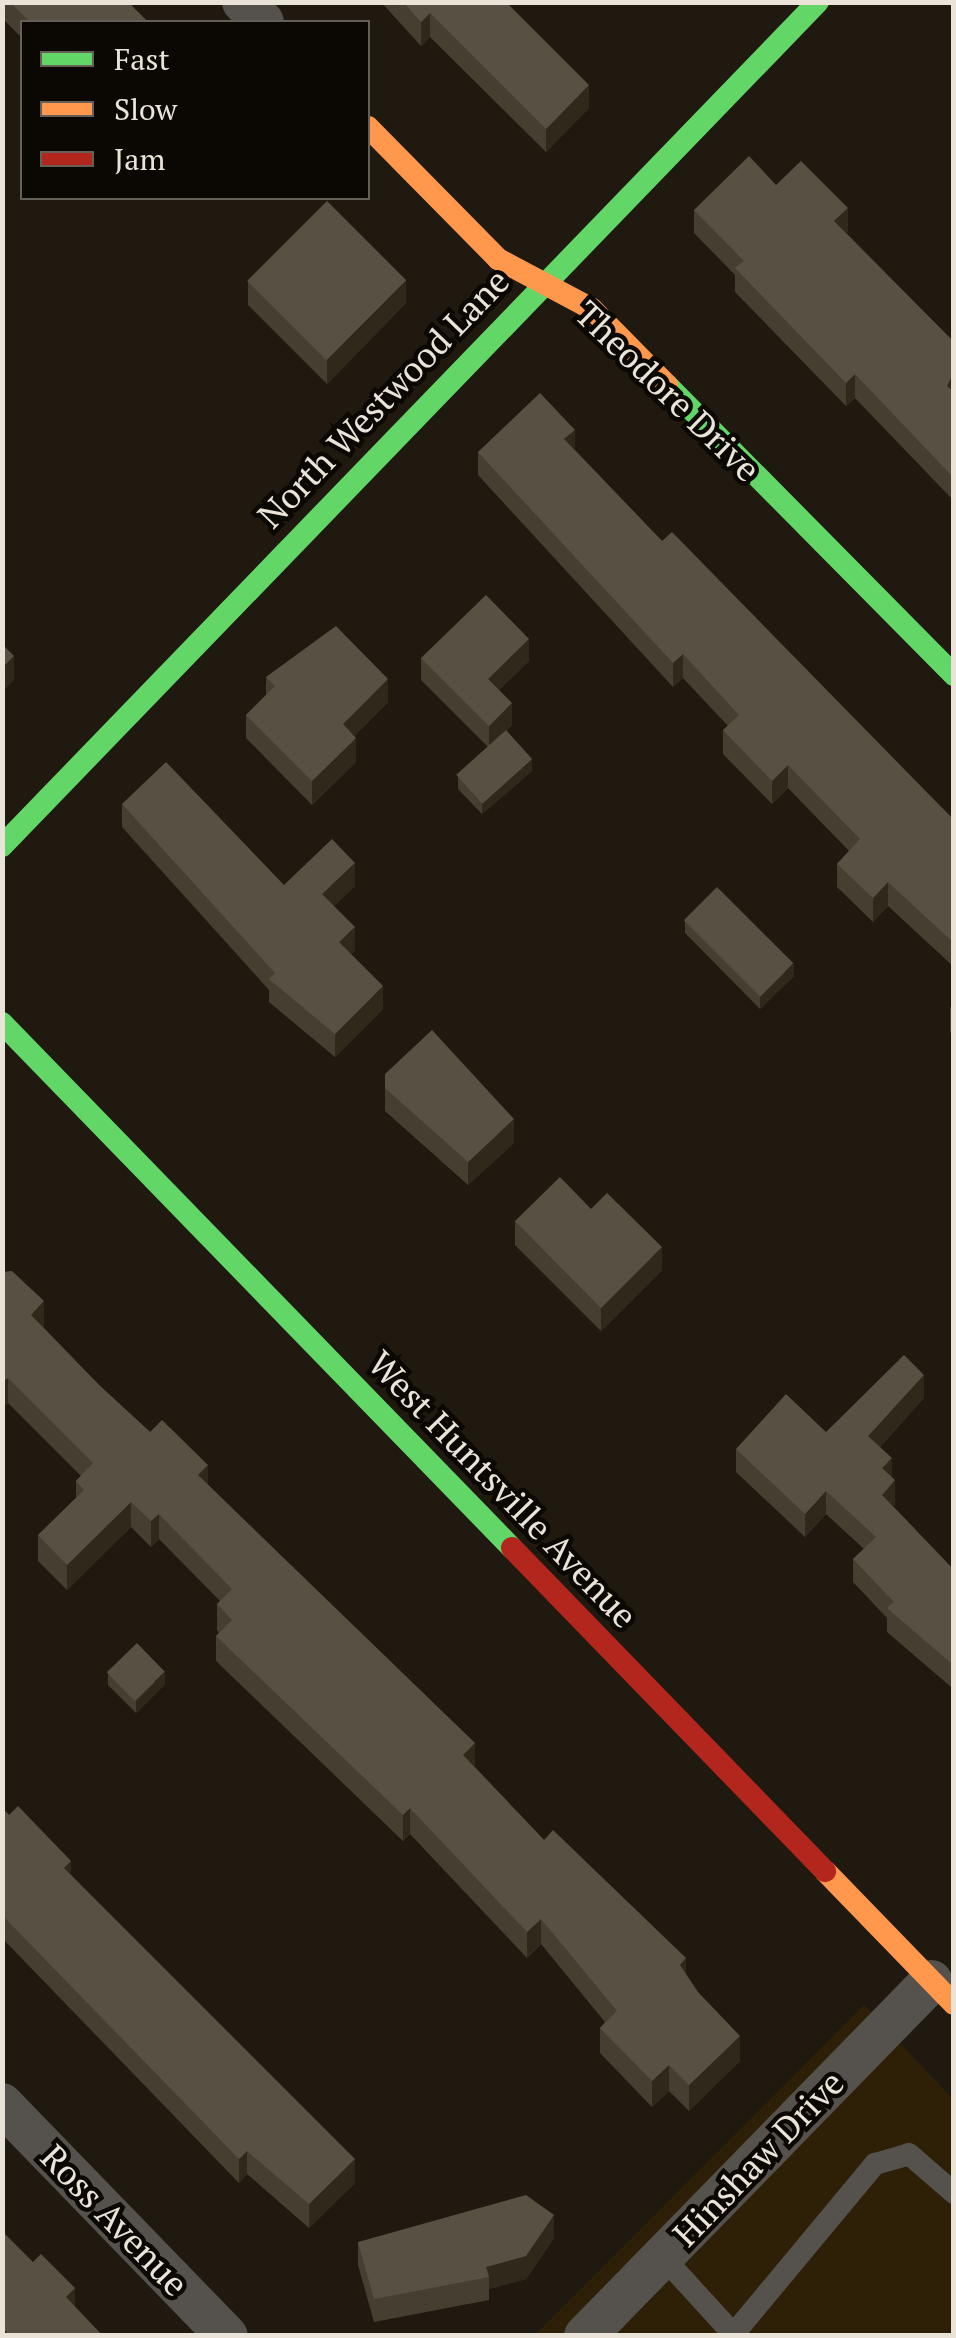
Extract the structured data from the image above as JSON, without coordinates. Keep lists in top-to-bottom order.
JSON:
{
  "streets": {
    "street": [
      "Theodore Drive",
      "North Westwood Lane",
      "West Huntsville Avenue",
      "Hinshaw Drive",
      "Ross Avenue"
    ]
  },
  "crossings": [
    ["Theodore Drive", "North Westwood Lane"],
    ["West Huntsville Avenue", "Hinshaw Drive"]
  ],
  "legend": ["Fast", "Slow", "Jam"]
}
